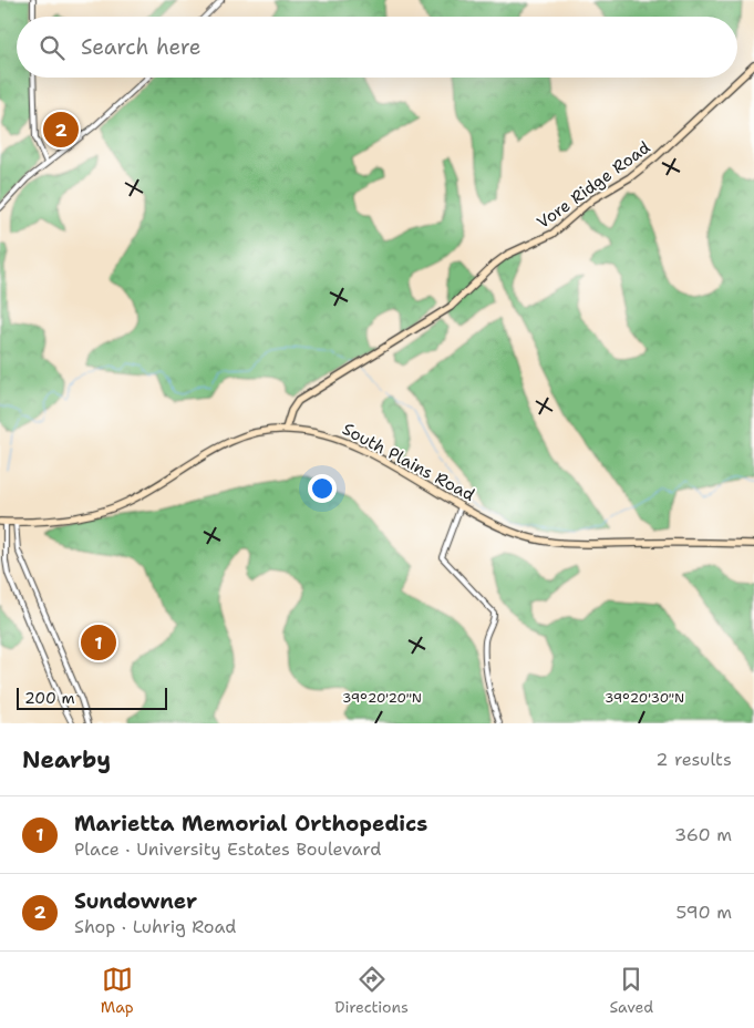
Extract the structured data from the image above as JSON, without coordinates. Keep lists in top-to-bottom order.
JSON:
{
  "streets": {
    "main road": ["Vore Ridge Road", "South Plains Road"]
  },
  "crossings": [
    ["Vore Ridge Road", "South Plains Road"]
  ],
  "scale_bar": "200 m",
  "page": {
    "search": "Search here",
    "pins": ["2", "1"],
    "scale": "200 m",
    "heading": ["Nearby", "2 results"],
    "list": [
      {
        "mark": "1",
        "name": "Marietta Memorial Orthopedics",
        "note": "Place · University Estates Boulevard",
        "value": "360 m"
      },
      {
        "mark": "2",
        "name": "Sundowner",
        "note": "Shop · Luhrig Road",
        "value": "590 m"
      }
    ],
    "nav": ["Map", "Directions", "Saved"]
  },
  "coordinates": ["39°20'20\"N", "39°20'30\"N"]
}
